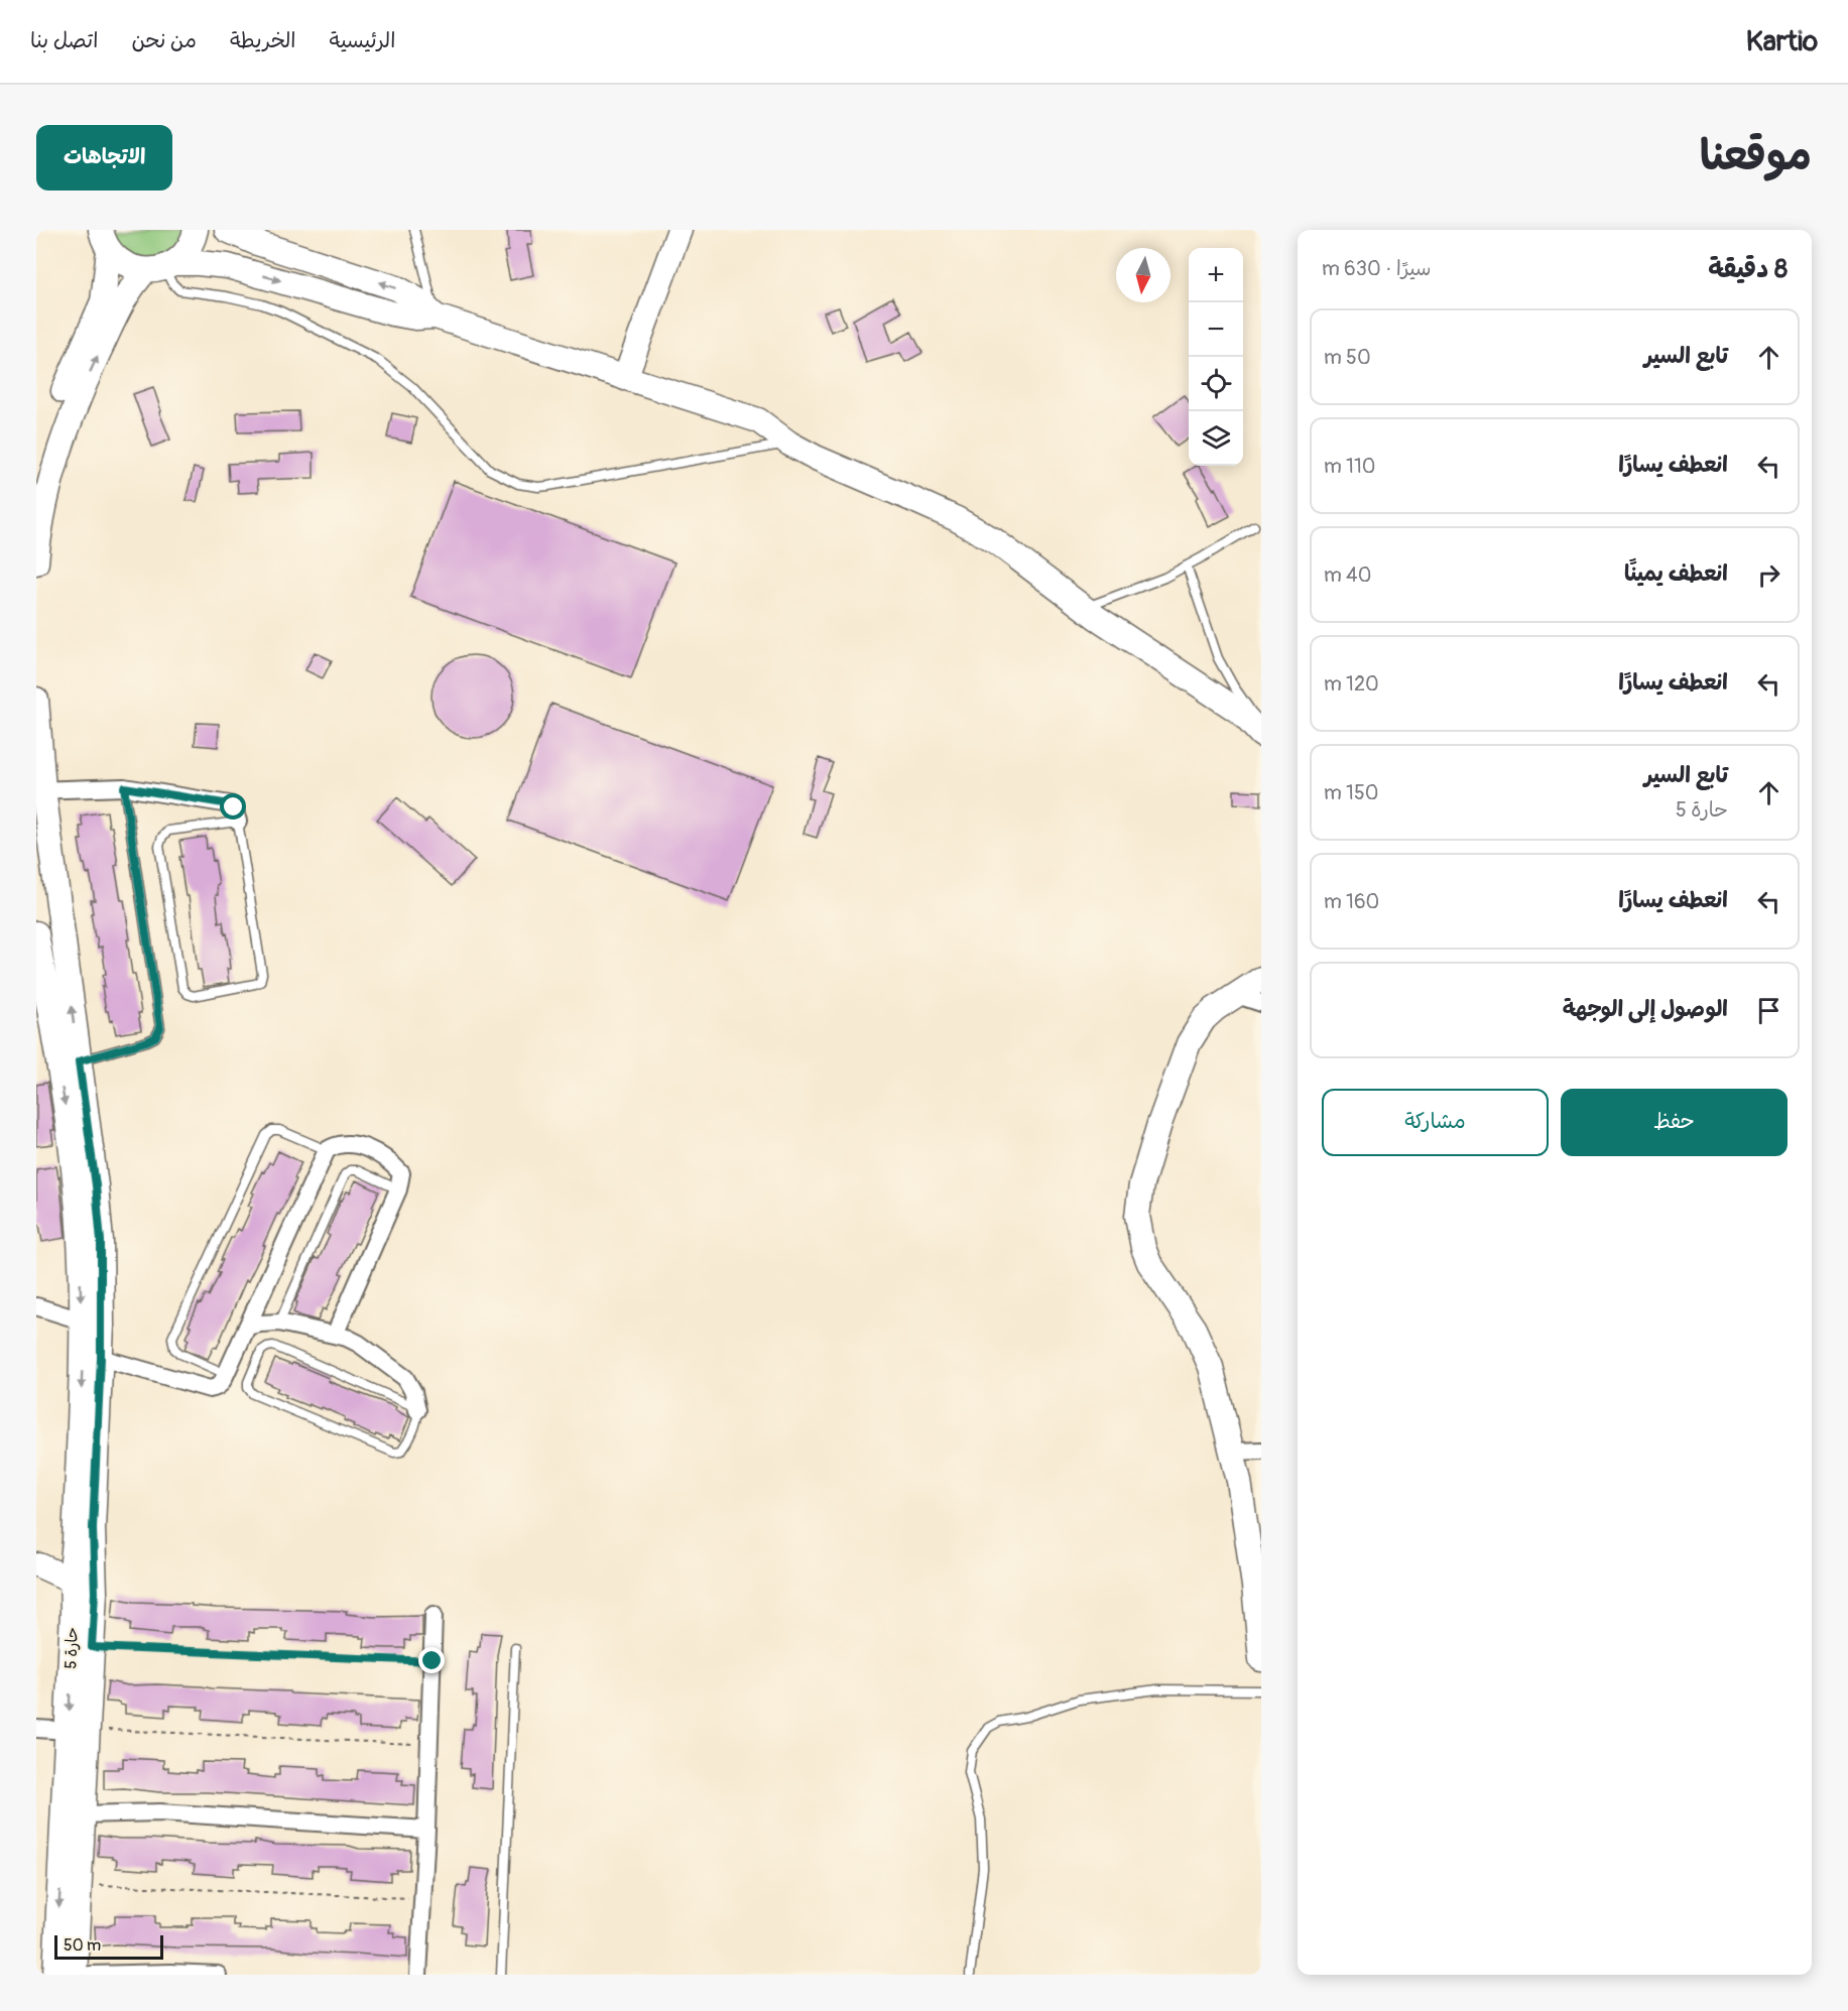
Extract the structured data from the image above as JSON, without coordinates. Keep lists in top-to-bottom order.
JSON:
{
  "streets": {
    "street": ["حارة 5"]
  },
  "scale_bar": "50 m",
  "north": "bottom",
  "page": {
    "header": "Kartio",
    "nav": [
      "الرئيسية",
      "الخريطة",
      "من نحن",
      "اتصل بنا"
    ],
    "title": "موقعنا",
    "buttons": [
      "الاتجاهات",
      ["حفظ", "مشاركة"]
    ],
    "heading": ["8 دقيقة", "سيرًا · 630 m"],
    "map_buttons": ["+", "−"],
    "list": [
      ["تابع السير", "50 m"],
      ["انعطف يسارًا", "110 m"],
      ["انعطف يمينًا", "40 m"],
      ["انعطف يسارًا", "120 m"],
      ["تابع السير", "حارة 5", "150 m"],
      ["انعطف يسارًا", "160 m"],
      "الوصول إلى الوجهة"
    ],
    "scale": "50 m"
  }
}
